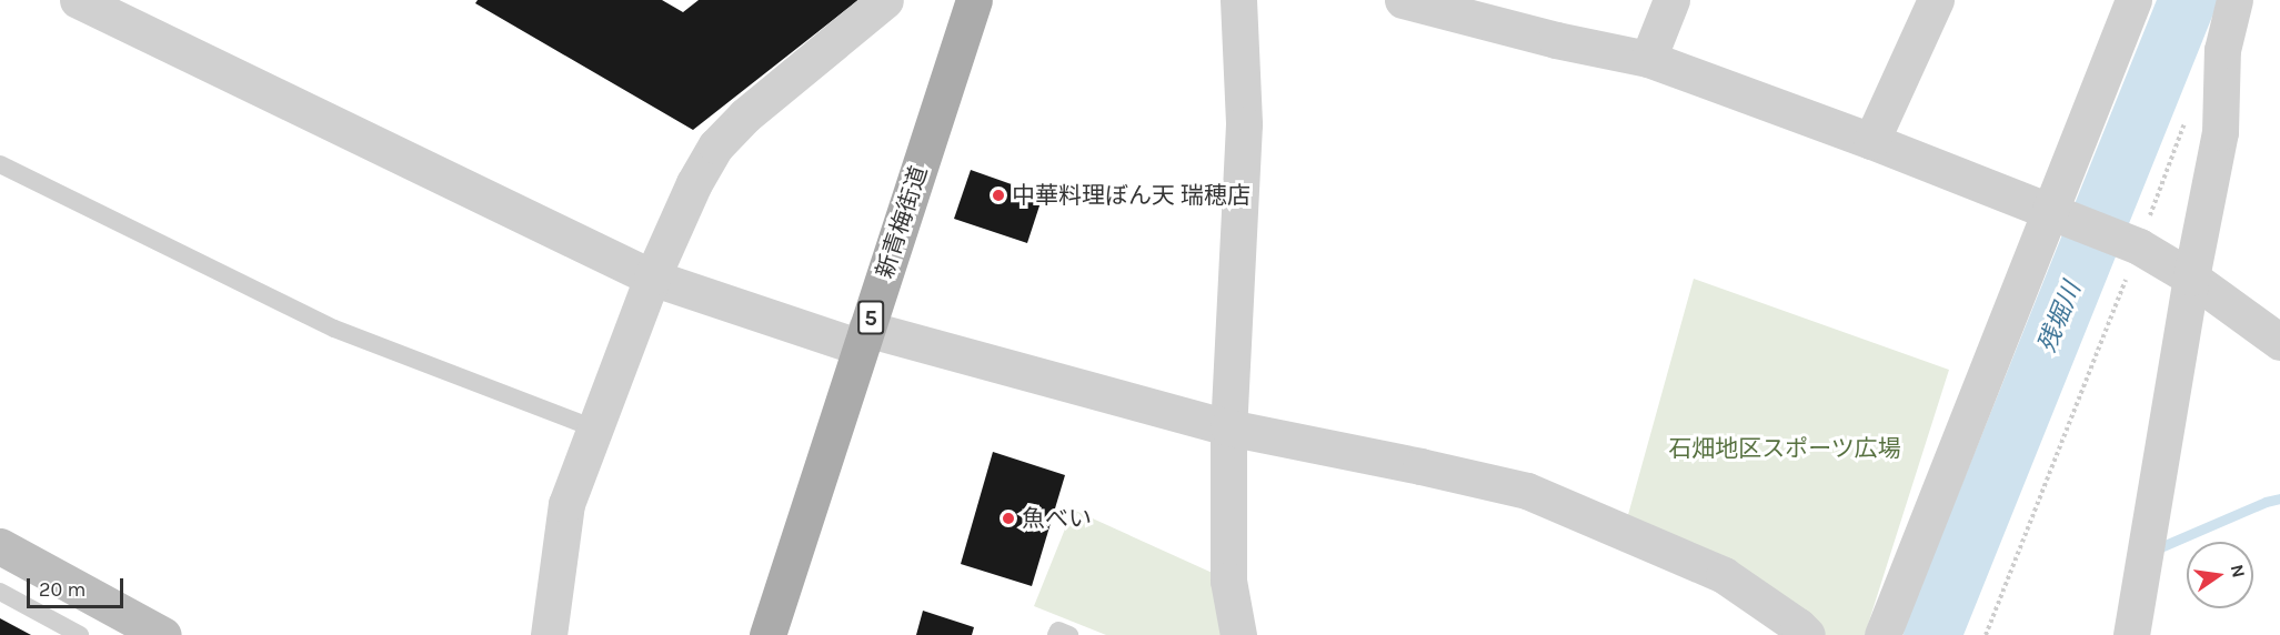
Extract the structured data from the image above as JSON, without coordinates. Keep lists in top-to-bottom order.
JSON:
{
  "streets": {
    "main road": ["新青梅街道", "5"]
  },
  "water": ["残堀川"],
  "parks": ["石畑地区スポーツ広場"],
  "places": ["中華料理ぼん天 瑞穂店", "魚べい"],
  "scale_bar": "20 m",
  "north": "right"
}
